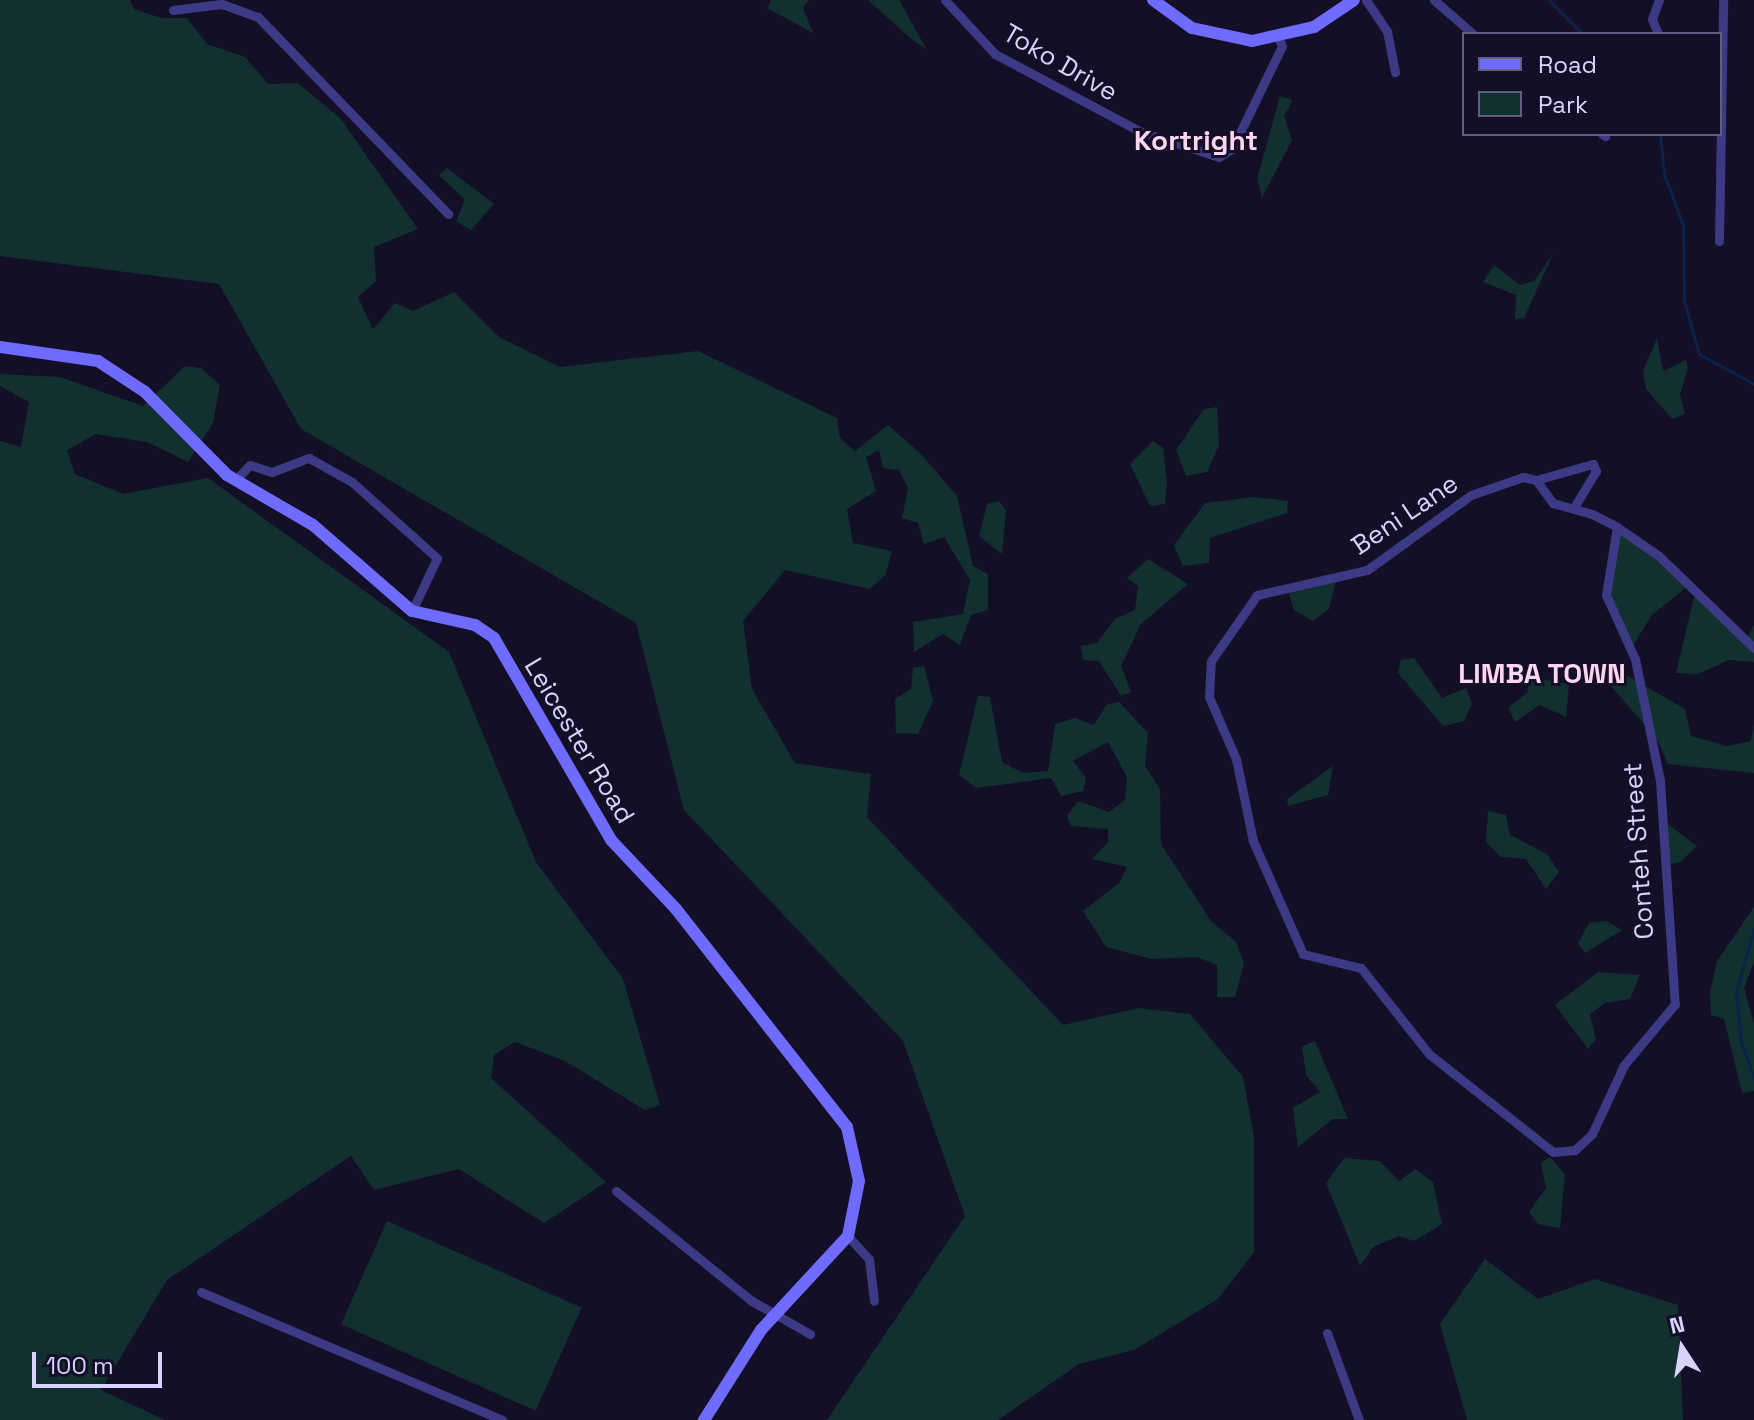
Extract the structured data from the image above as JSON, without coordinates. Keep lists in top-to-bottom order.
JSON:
{
  "streets": {
    "street": [
      "Toko Drive",
      "Beni Lane",
      "Leicester Road",
      "Conteh Street"
    ]
  },
  "crossings": [
    ["Beni Lane", "Conteh Street"]
  ],
  "districts": ["Kortright", "LIMBA TOWN"],
  "legend": ["Road", "Park"],
  "scale_bar": "100 m",
  "north": "top"
}
